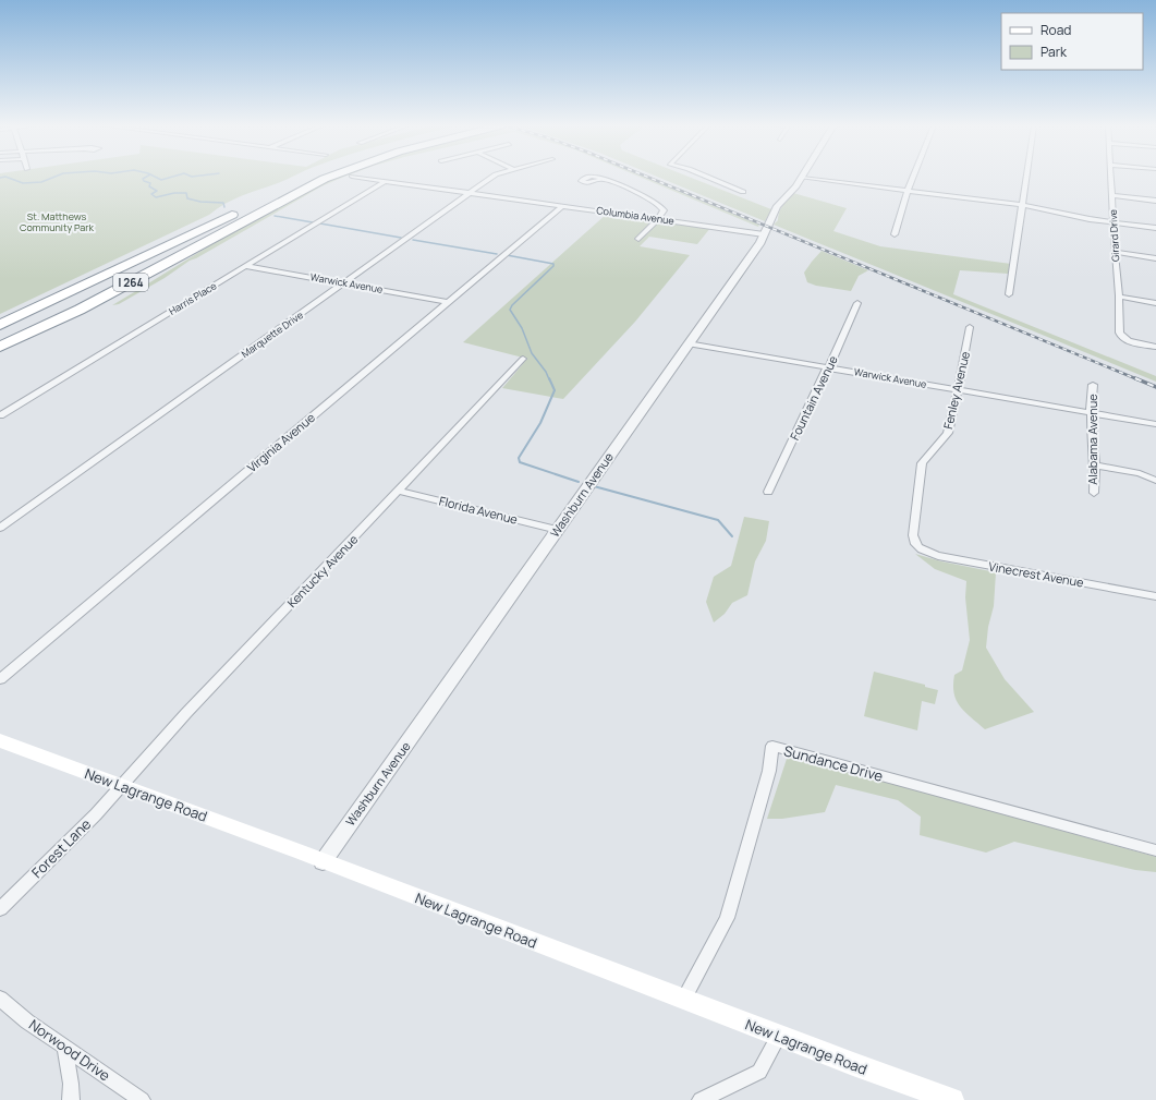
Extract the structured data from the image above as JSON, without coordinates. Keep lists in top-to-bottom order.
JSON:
{
  "streets": {
    "highway": ["I 264"],
    "main road": ["New Lagrange Road"],
    "street": [
      "Columbia Avenue",
      "Girard Drive",
      "Warwick Avenue",
      "Harris Place",
      "Marquette Drive",
      "Fenley Avenue",
      "Fountain Avenue",
      "Alabama Avenue",
      "Virginia Avenue",
      "Washburn Avenue",
      "Florida Avenue",
      "Kentucky Avenue",
      "Vinecrest Avenue",
      "Sundance Drive",
      "Forest Lane",
      "Norwood Drive"
    ]
  },
  "crossings": [
    ["Columbia Avenue", "Harris Place"],
    ["Columbia Avenue", "Marquette Drive"],
    ["Columbia Avenue", "Virginia Avenue"],
    ["Columbia Avenue", "Washburn Avenue"],
    ["Warwick Avenue", "Harris Place"],
    ["Warwick Avenue", "Marquette Drive"],
    ["Warwick Avenue", "Fenley Avenue"],
    ["Warwick Avenue", "Fountain Avenue"],
    ["Warwick Avenue", "Alabama Avenue"],
    ["Warwick Avenue", "Virginia Avenue"],
    ["Warwick Avenue", "Washburn Avenue"],
    ["Fenley Avenue", "Vinecrest Avenue"],
    ["Washburn Avenue", "Florida Avenue"],
    ["Washburn Avenue", "New Lagrange Road"],
    ["Florida Avenue", "Kentucky Avenue"],
    ["Kentucky Avenue", "New Lagrange Road"],
    ["Kentucky Avenue", "Forest Lane"],
    ["Sundance Drive", "New Lagrange Road"],
    ["New Lagrange Road", "Forest Lane"]
  ],
  "parks": ["St. Matthews Community Park"],
  "legend": ["Road", "Park"]
}
